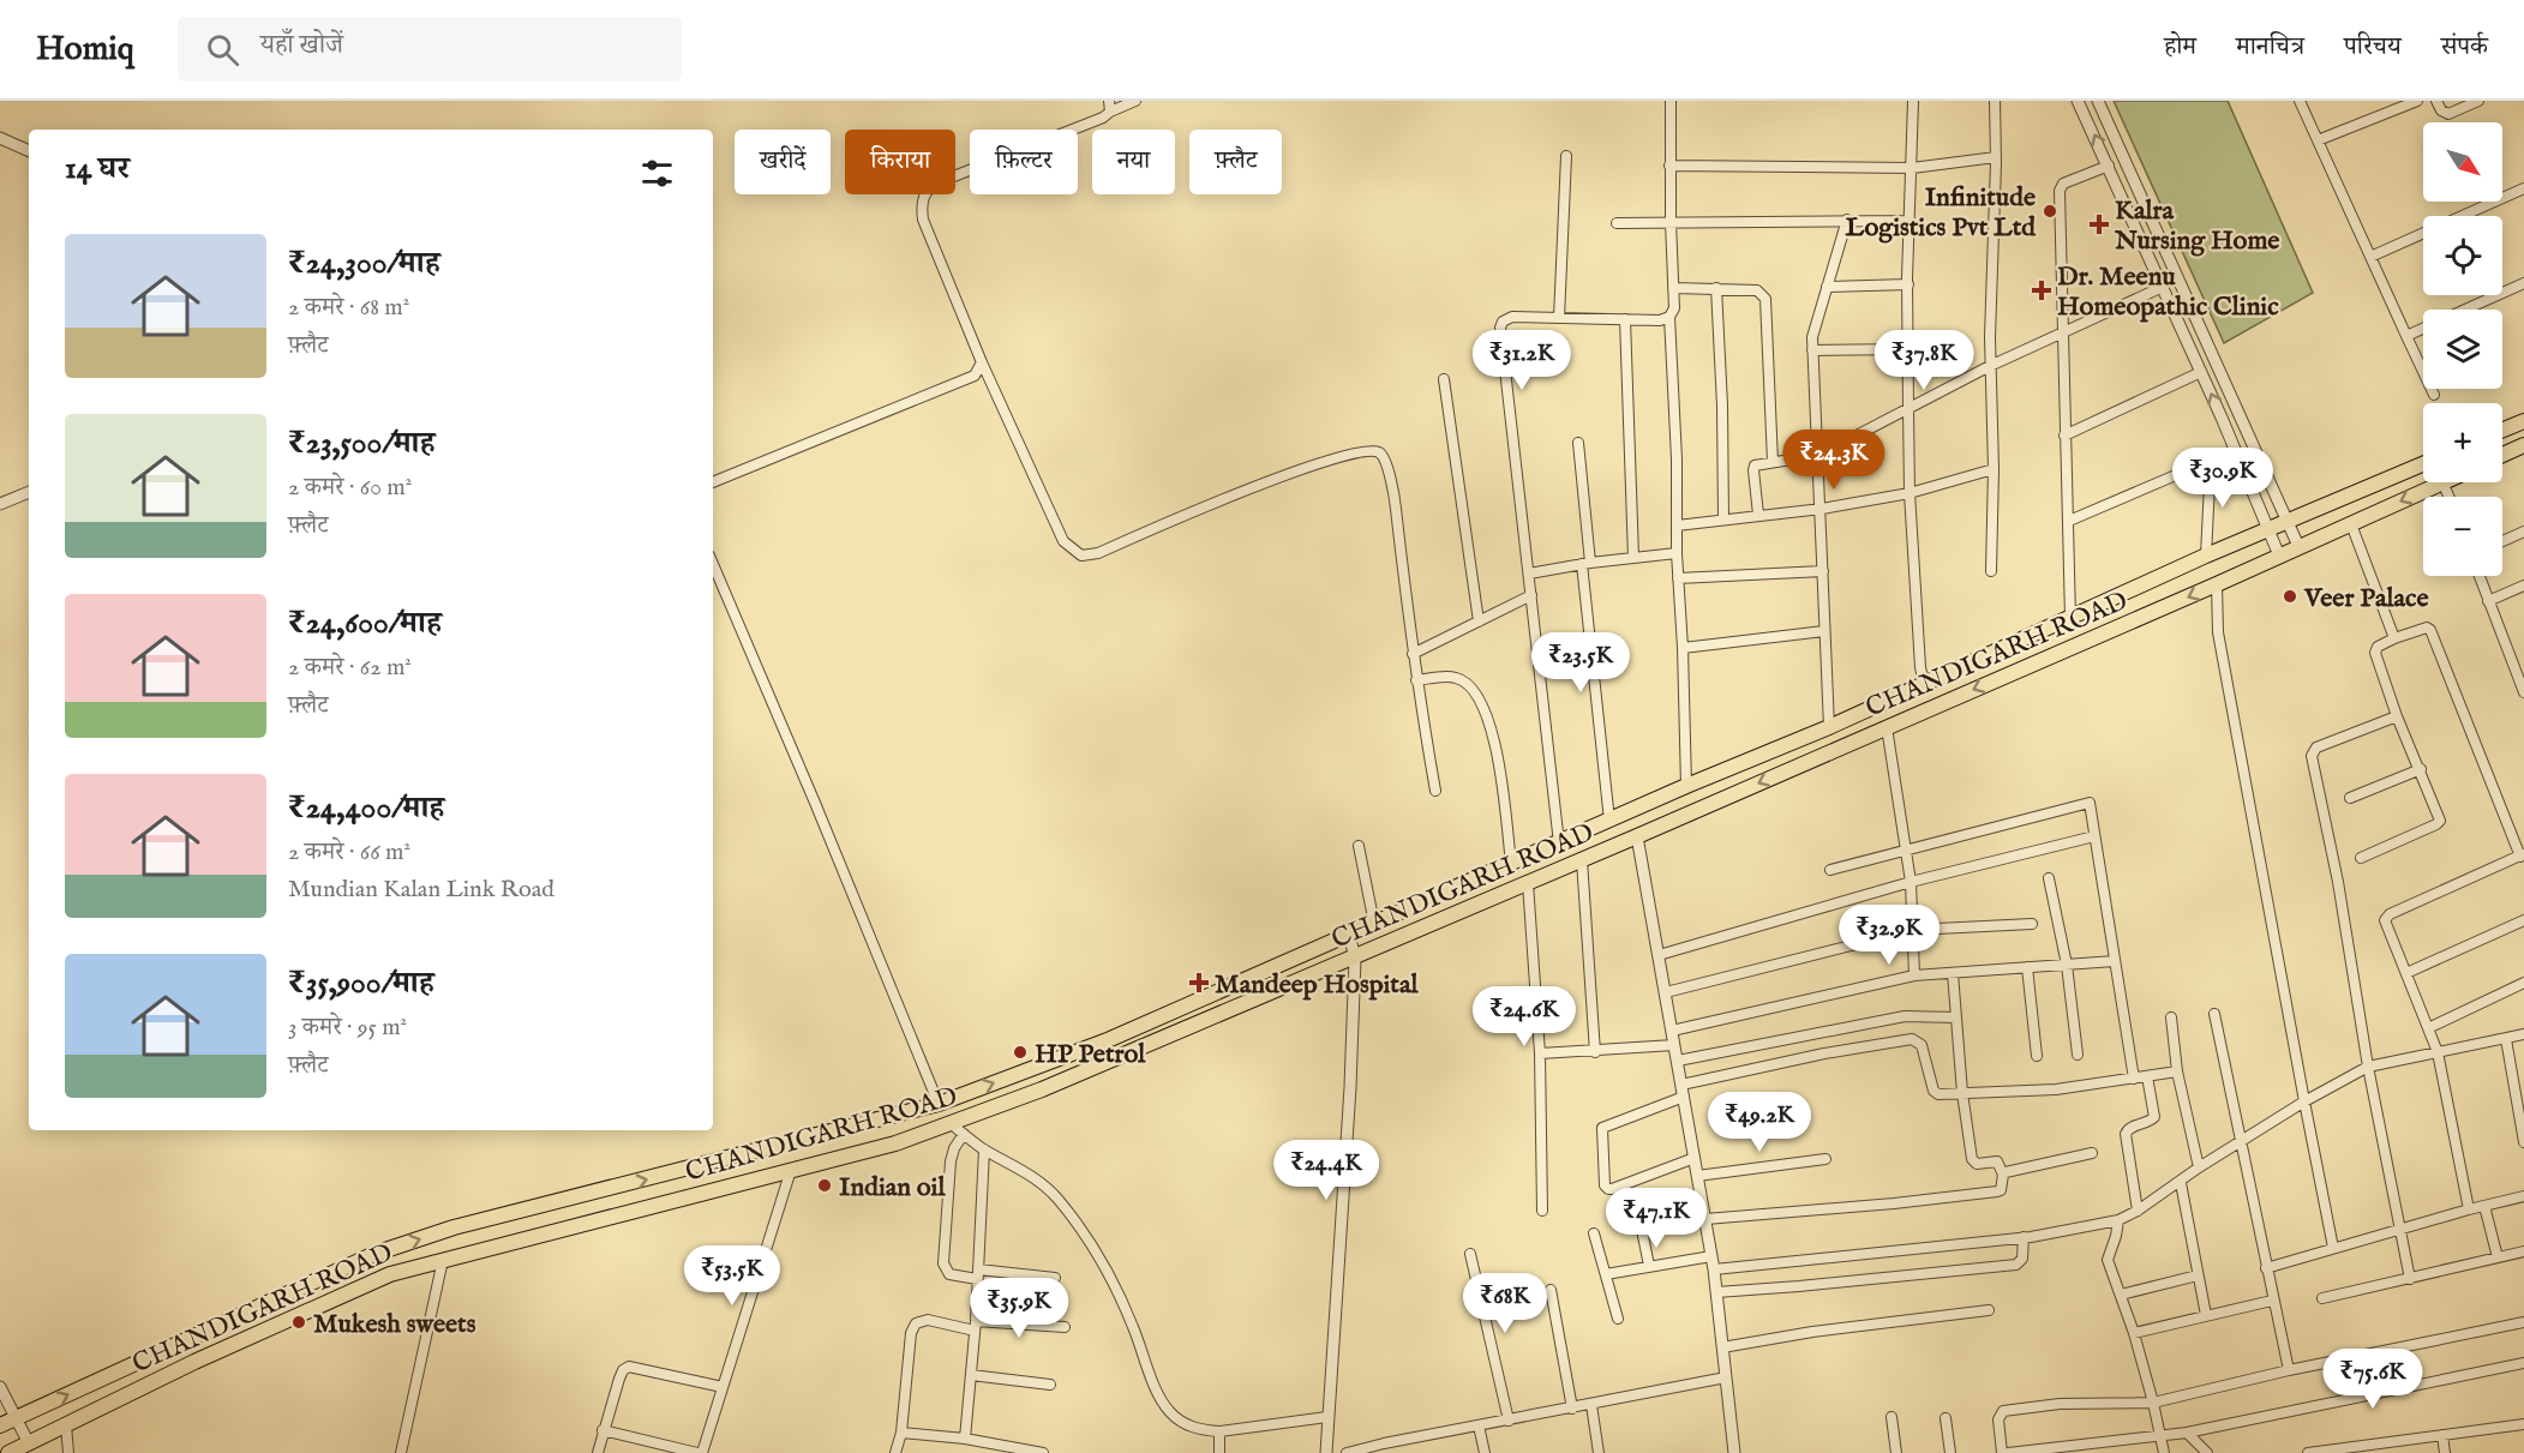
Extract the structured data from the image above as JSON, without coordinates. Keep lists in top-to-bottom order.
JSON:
{
  "streets": {
    "main road": ["CHANDIGARH ROAD"]
  },
  "places": {
    "other": [
      "Infinitude Logistics Pvt Ltd",
      "Veer Palace",
      "HP Petrol",
      "Indian oil",
      "Mukesh sweets"
    ],
    "health": ["Kalra Nursing Home", "Dr. Meenu Homeopathic Clinic", "Mandeep Hospital"]
  },
  "north": "bottom right",
  "page": {
    "header": "Homiq",
    "search": "यहाँ खोजें",
    "nav": [
      "होम",
      "मानचित्र",
      "परिचय",
      "संपर्क"
    ],
    "map_buttons": ["+", "−"],
    "chip": [
      "खरीदें",
      "किराया",
      "फ़िल्टर",
      "नया",
      "फ़्लैट"
    ],
    "heading": "14 घर",
    "list": [
      {
        "name": "₹24,300/माह",
        "note": "2 कमरे · 68 m² · फ़्लैट"
      },
      {
        "name": "₹23,500/माह",
        "note": "2 कमरे · 60 m² · फ़्लैट"
      },
      {
        "name": "₹24,600/माह",
        "note": "2 कमरे · 62 m² · फ़्लैट"
      },
      {
        "name": "₹24,400/माह",
        "note": "2 कमरे · 66 m² · Mundian Kalan Link Road"
      },
      {
        "name": "₹35,900/माह",
        "note": "3 कमरे · 95 m² · फ़्लैट"
      }
    ],
    "price": [
      "₹31.2K",
      "₹37.8K",
      "₹24.3K",
      "₹30.9K",
      "₹23.5K",
      "₹32.9K",
      "₹24.6K",
      "₹49.2K",
      "₹24.4K",
      "₹47.1K",
      "₹53.5K",
      "₹68K",
      "₹35.9K",
      "₹75.6K"
    ]
  }
}
